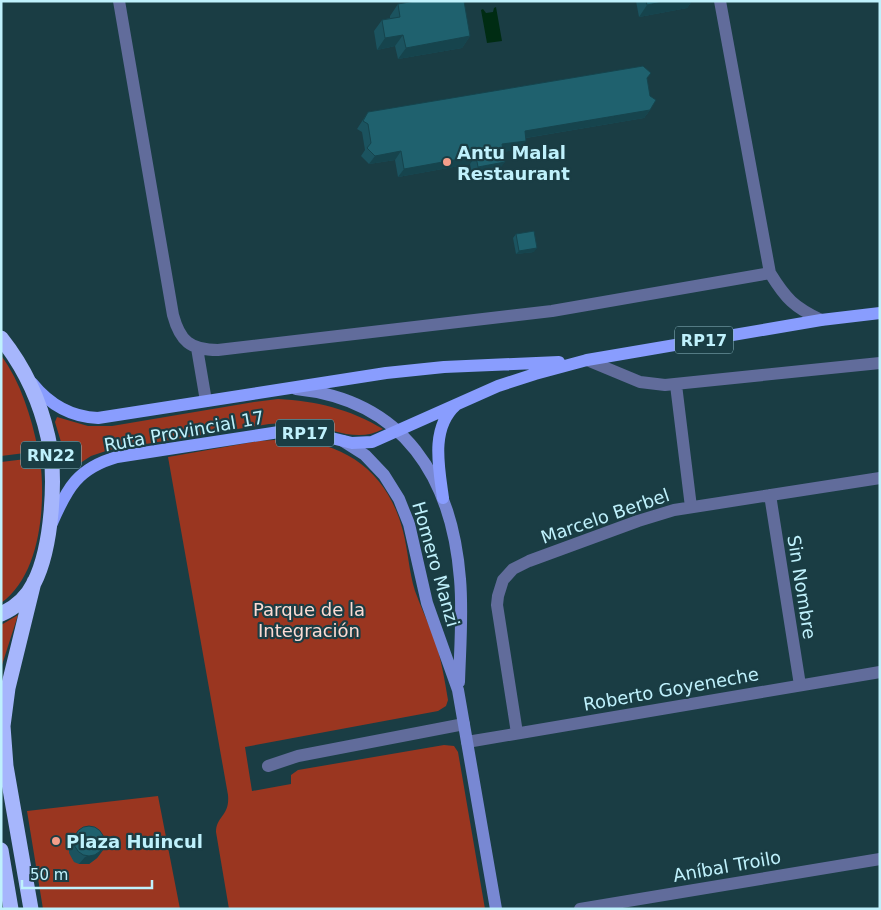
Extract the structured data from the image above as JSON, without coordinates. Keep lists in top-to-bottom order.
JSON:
{
  "streets": {
    "highway": ["RN22"],
    "main road": ["RP17", "Ruta Provincial 17", "Homero Manzi"],
    "street": [
      "Marcelo Berbel",
      "Sin Nombre",
      "Roberto Goyeneche",
      "Aníbal Troilo"
    ]
  },
  "crossings": [
    ["Ruta Provincial 17", "RN22"],
    ["Ruta Provincial 17", "Homero Manzi"],
    ["Marcelo Berbel", "Sin Nombre"],
    ["Marcelo Berbel", "Roberto Goyeneche"],
    ["Homero Manzi", "Roberto Goyeneche"],
    ["Sin Nombre", "Roberto Goyeneche"]
  ],
  "parks": ["Parque de la Integración"],
  "places": ["Antu Malal Restaurant", "Plaza Huincul"],
  "scale_bar": "50 m"
}
